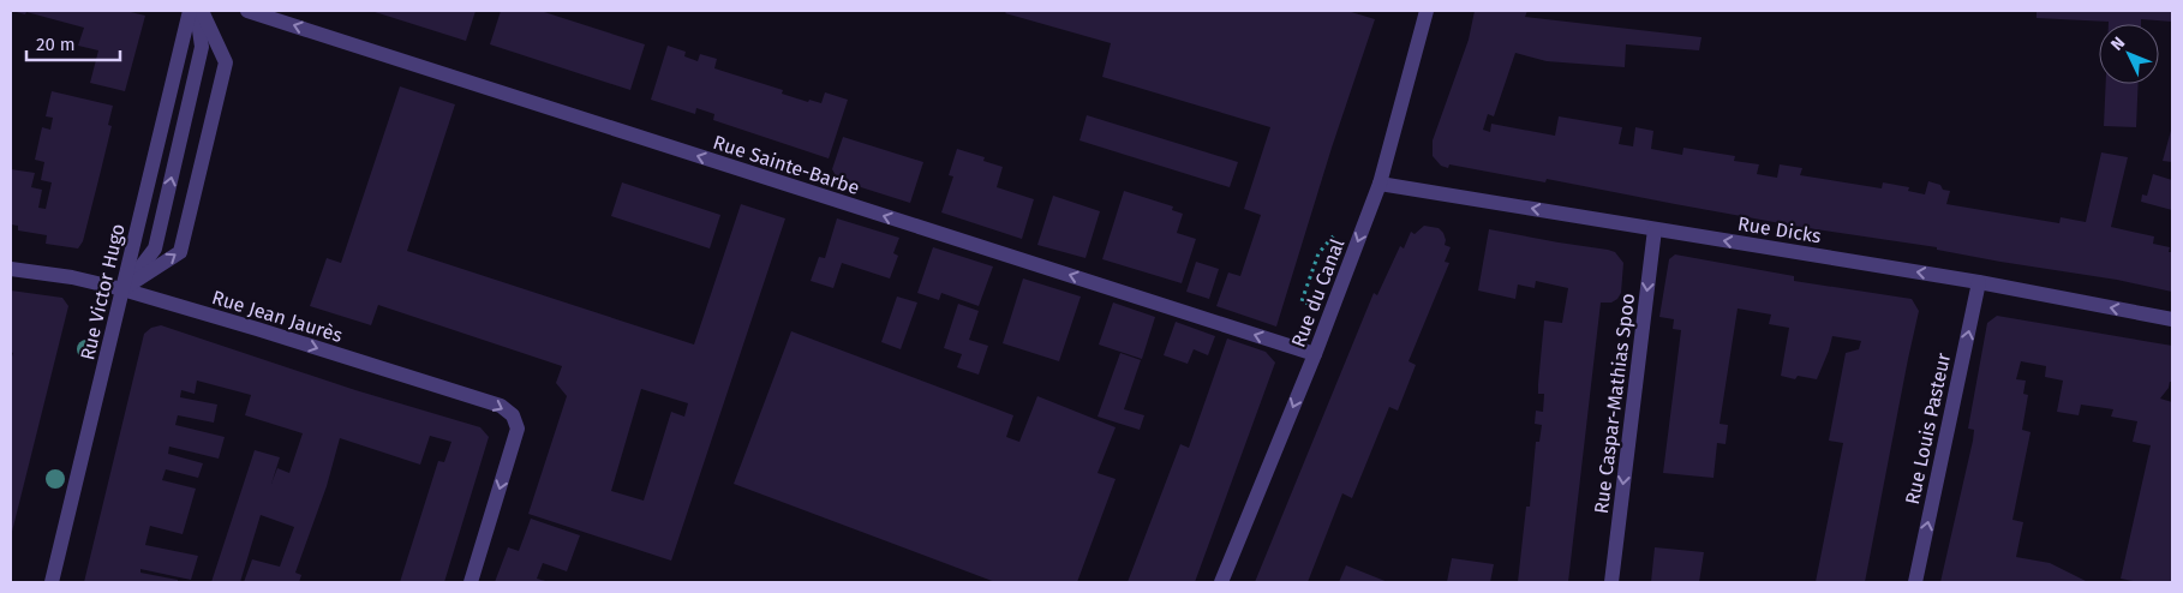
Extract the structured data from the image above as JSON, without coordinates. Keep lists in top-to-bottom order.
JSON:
{
  "streets": {
    "street": [
      "Rue Sainte-Barbe",
      "Rue Dicks",
      "Rue Victor Hugo",
      "Rue du Canal",
      "Rue Jean Jaurès",
      "Rue Caspar-Mathias Spoo",
      "Rue Louis Pasteur"
    ]
  },
  "crossings": [
    ["Rue Sainte-Barbe", "Rue du Canal"],
    ["Rue Dicks", "Rue du Canal"],
    ["Rue Dicks", "Rue Caspar-Mathias Spoo"],
    ["Rue Dicks", "Rue Louis Pasteur"],
    ["Rue Victor Hugo", "Rue Jean Jaurès"]
  ],
  "one_way": [
    "Rue Sainte-Barbe",
    "Rue Dicks",
    "Rue du Canal",
    "Rue Caspar-Mathias Spoo",
    "Rue Louis Pasteur"
  ],
  "scale_bar": "20 m",
  "north": "top left"
}
